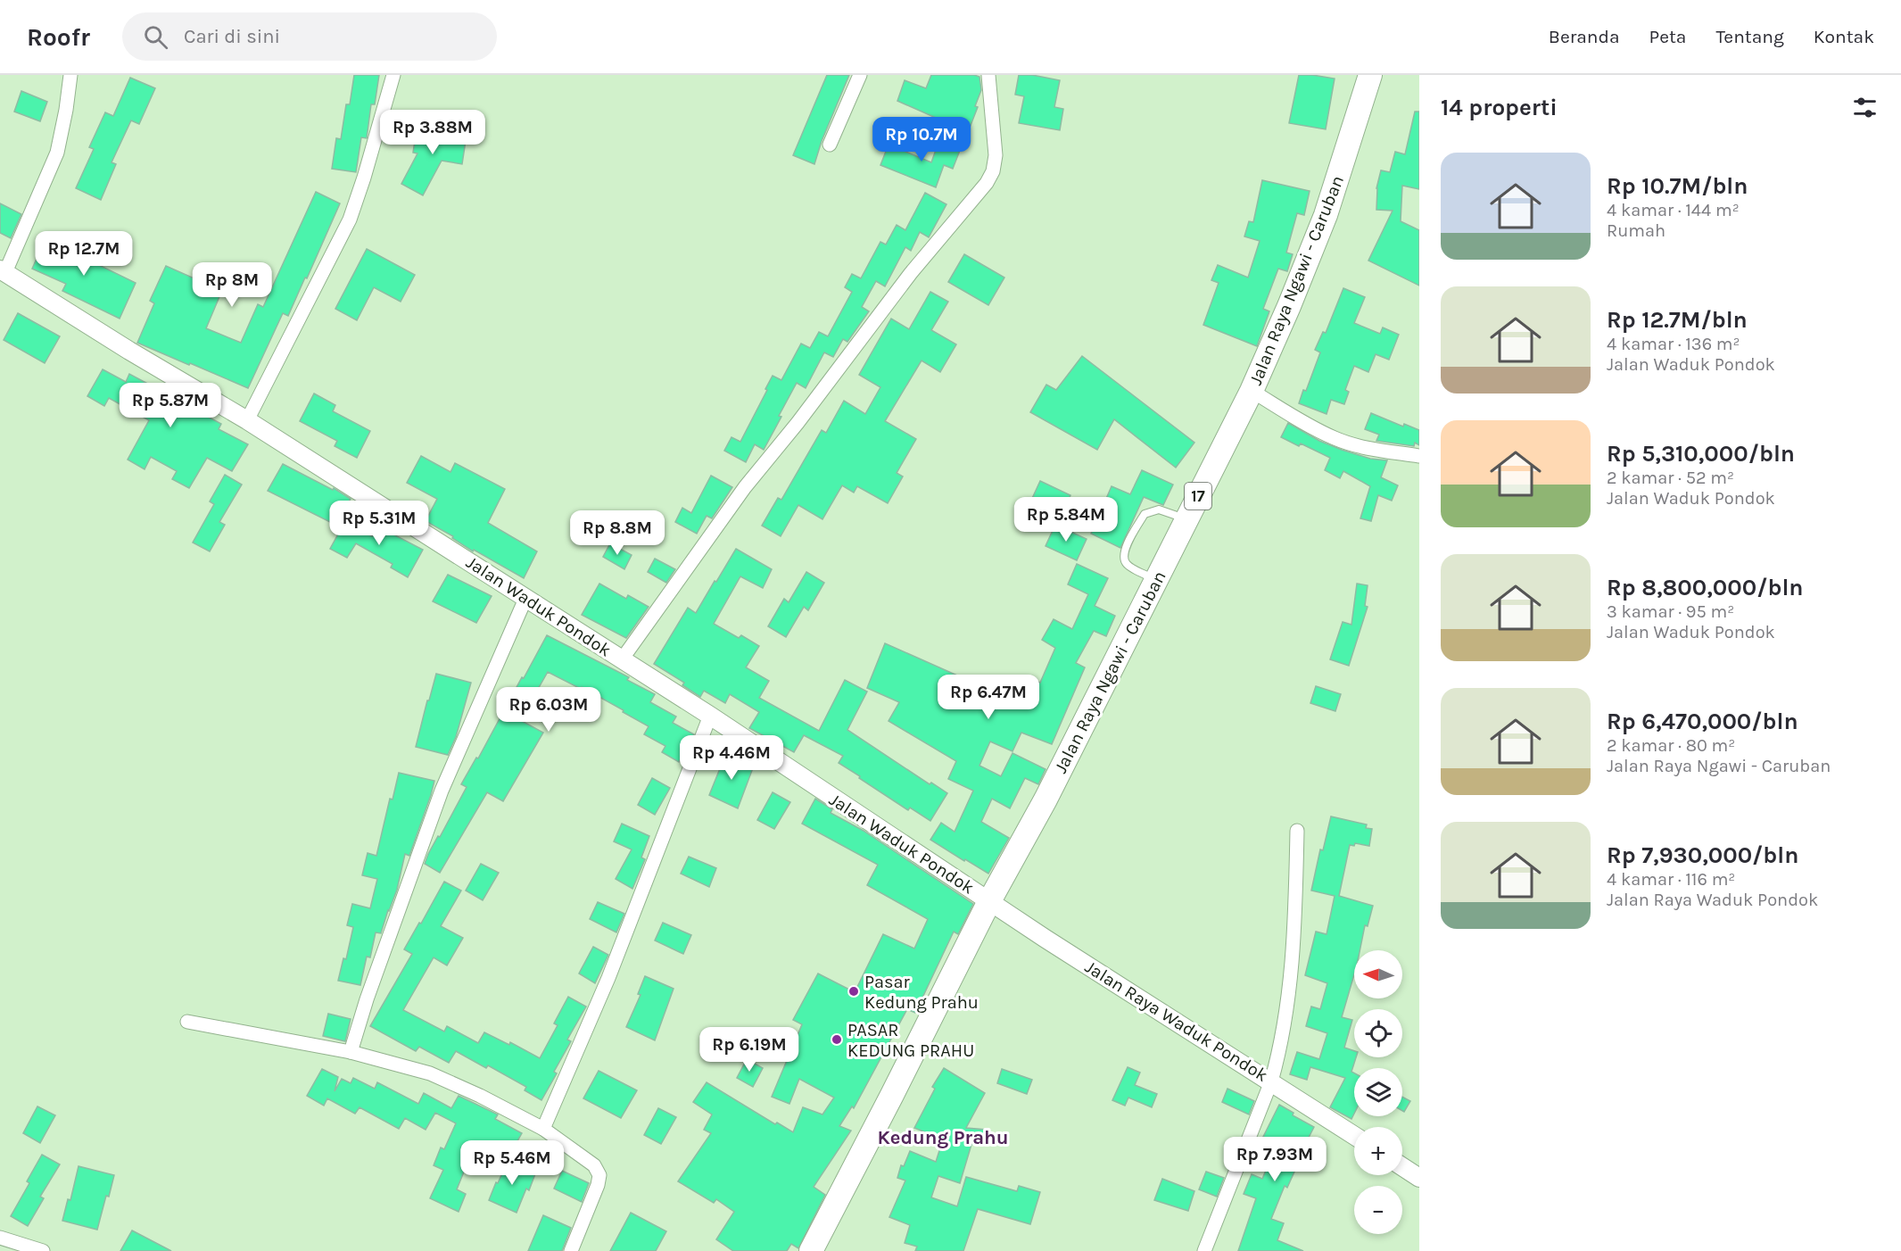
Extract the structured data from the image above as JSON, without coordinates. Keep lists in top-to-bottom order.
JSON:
{
  "streets": {
    "highway": ["Jalan Raya Ngawi - Caruban", "17"],
    "street": ["Jalan Waduk Pondok", "Jalan Raya Waduk Pondok"]
  },
  "crossings": [
    ["Jalan Raya Ngawi - Caruban", "Jalan Waduk Pondok"],
    ["Jalan Raya Ngawi - Caruban", "Jalan Raya Waduk Pondok"],
    ["Jalan Waduk Pondok", "Jalan Raya Waduk Pondok"]
  ],
  "districts": ["Kedung Prahu"],
  "places": ["Pasar Kedung Prahu", "PASAR KEDUNG PRAHU"],
  "north": "left",
  "page": {
    "header": "Roofr",
    "search": "Cari di sini",
    "nav": [
      "Beranda",
      "Peta",
      "Tentang",
      "Kontak"
    ],
    "heading": "14 properti",
    "price": [
      "Rp 3.88M",
      "Rp 10.7M",
      "Rp 12.7M",
      "Rp 8M",
      "Rp 5.87M",
      "Rp 5.84M",
      "Rp 5.31M",
      "Rp 8.8M",
      "Rp 6.47M",
      "Rp 6.03M",
      "Rp 4.46M",
      "Rp 6.19M",
      "Rp 7.93M",
      "Rp 5.46M"
    ],
    "list": [
      {
        "name": "Rp 10.7M/bln",
        "note": "4 kamar · 144 m² · Rumah"
      },
      {
        "name": "Rp 12.7M/bln",
        "note": "4 kamar · 136 m² · Jalan Waduk Pondok"
      },
      {
        "name": "Rp 5,310,000/bln",
        "note": "2 kamar · 52 m² · Jalan Waduk Pondok"
      },
      {
        "name": "Rp 8,800,000/bln",
        "note": "3 kamar · 95 m² · Jalan Waduk Pondok"
      },
      {
        "name": "Rp 6,470,000/bln",
        "note": "2 kamar · 80 m² · Jalan Raya Ngawi - Caruban"
      },
      {
        "name": "Rp 7,930,000/bln",
        "note": "4 kamar · 116 m² · Jalan Raya Waduk Pondok"
      }
    ],
    "map_buttons": ["+", "−"]
  }
}
